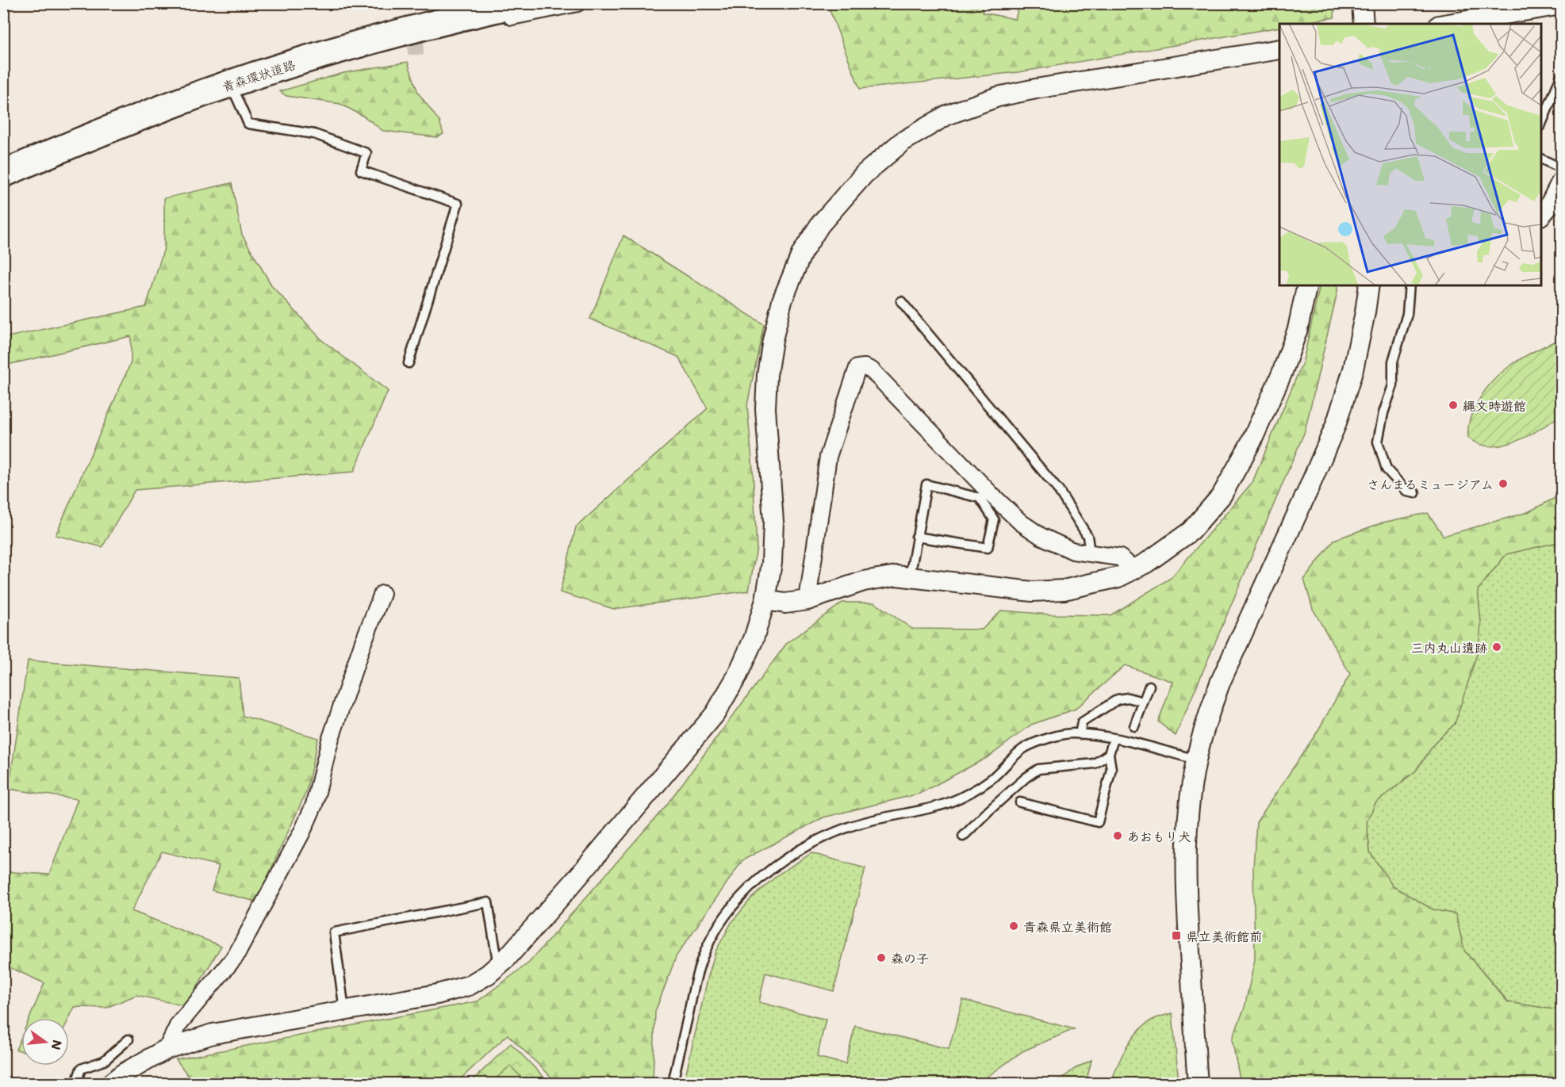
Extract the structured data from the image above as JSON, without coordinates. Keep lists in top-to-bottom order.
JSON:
{
  "streets": {
    "highway": ["青森環状道路"]
  },
  "places": {
    "other": [
      "縄文時遊館",
      "さんまるミュージアム",
      "三内丸山遺跡",
      "あおもり犬",
      "青森県立美術館",
      "森の子"
    ],
    "transit": ["県立美術館前"]
  },
  "north": "right"
}
